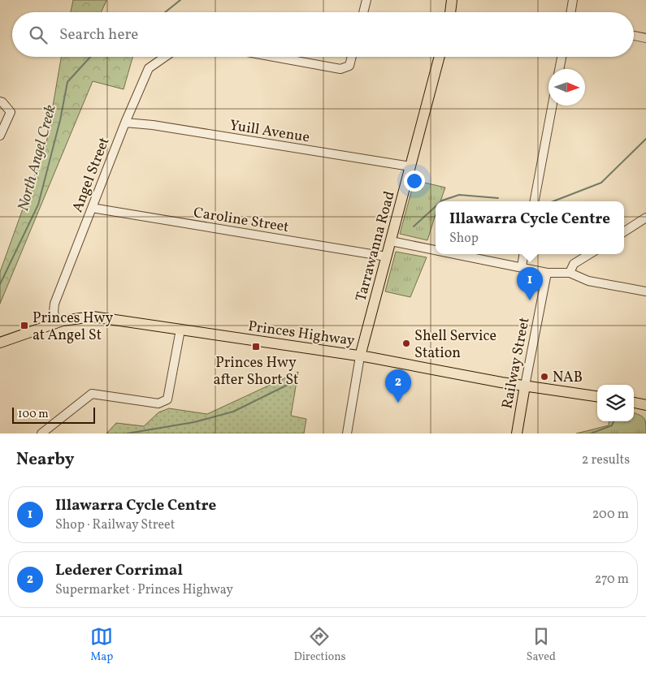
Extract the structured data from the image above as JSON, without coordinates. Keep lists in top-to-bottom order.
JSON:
{
  "streets": {
    "main road": ["Tarrawanna Road", "Princes Highway", "Railway Street"],
    "street": ["Yuill Avenue", "Angel Street", "Caroline Street"]
  },
  "crossings": [
    ["Yuill Avenue", "Angel Street"],
    ["Yuill Avenue", "Tarrawanna Road"],
    ["Angel Street", "Caroline Street"],
    ["Angel Street", "Princes Highway"],
    ["Caroline Street", "Tarrawanna Road"],
    ["Tarrawanna Road", "Princes Highway"],
    ["Princes Highway", "Railway Street"]
  ],
  "water": ["North Angel Creek"],
  "places": {
    "transit": ["Princes Hwy at Angel St", "Princes Hwy after Short St"],
    "other": ["Shell Service Station", "NAB"]
  },
  "scale_bar": "100 m",
  "north": "right",
  "page": {
    "search": "Search here",
    "popup": ["Illawarra Cycle Centre", "Shop"],
    "pins": ["1", "2"],
    "scale": "100 m",
    "heading": ["Nearby", "2 results"],
    "list": [
      {
        "mark": "1",
        "name": "Illawarra Cycle Centre",
        "note": "Shop · Railway Street",
        "value": "200 m"
      },
      {
        "mark": "2",
        "name": "Lederer Corrimal",
        "note": "Supermarket · Princes Highway",
        "value": "270 m"
      }
    ],
    "nav": ["Map", "Directions", "Saved"]
  }
}
